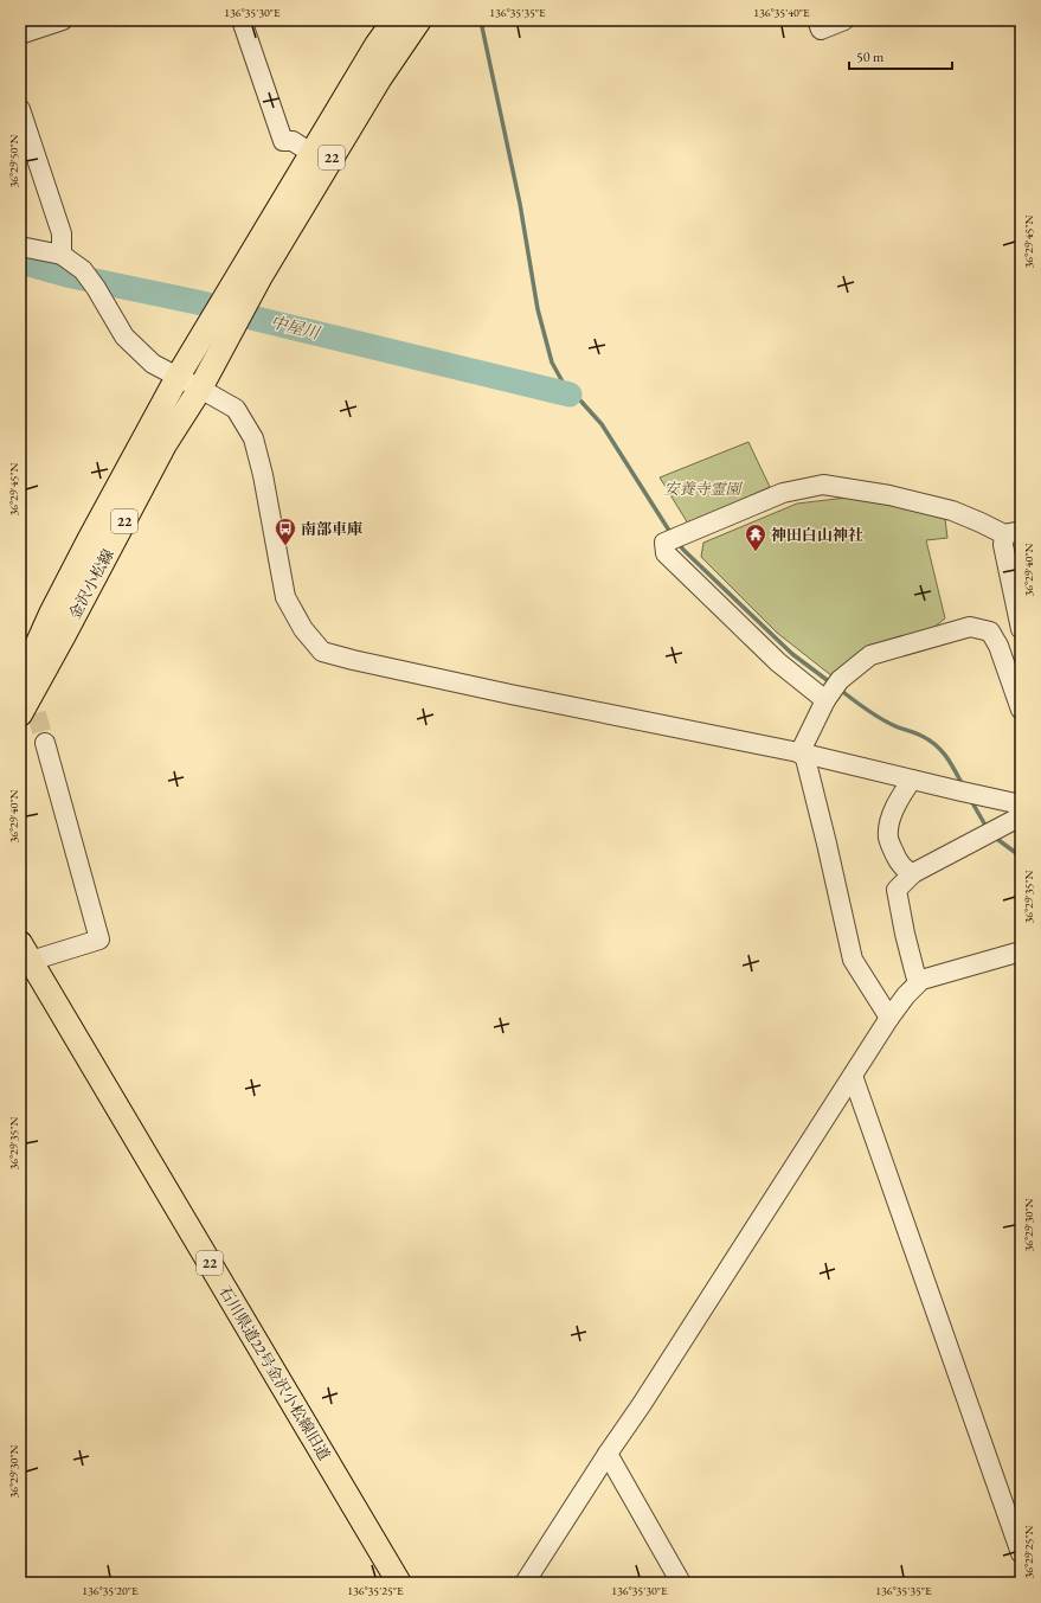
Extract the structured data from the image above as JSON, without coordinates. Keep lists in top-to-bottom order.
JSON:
{
  "streets": {
    "main road": ["22", "金沢小松線", "石川県道22号金沢小松線旧道"]
  },
  "crossings": [
    ["22", "金沢小松線"]
  ],
  "water": ["中屋川"],
  "parks": ["安養寺霊園"],
  "places": {
    "bus stop": ["南部車庫"],
    "temple": ["神田白山神社"]
  },
  "scale_bar": "50 m",
  "coordinates": [
    "136°35'30\"E",
    "136°35'35\"E",
    "136°35'40\"E",
    "36°29'50\"N",
    "36°29'45\"N",
    "36°29'40\"N",
    "36°29'35\"N",
    "36°29'30\"N",
    "36°29'25\"N",
    "136°35'20\"E",
    "136°35'25\"E"
  ]
}
